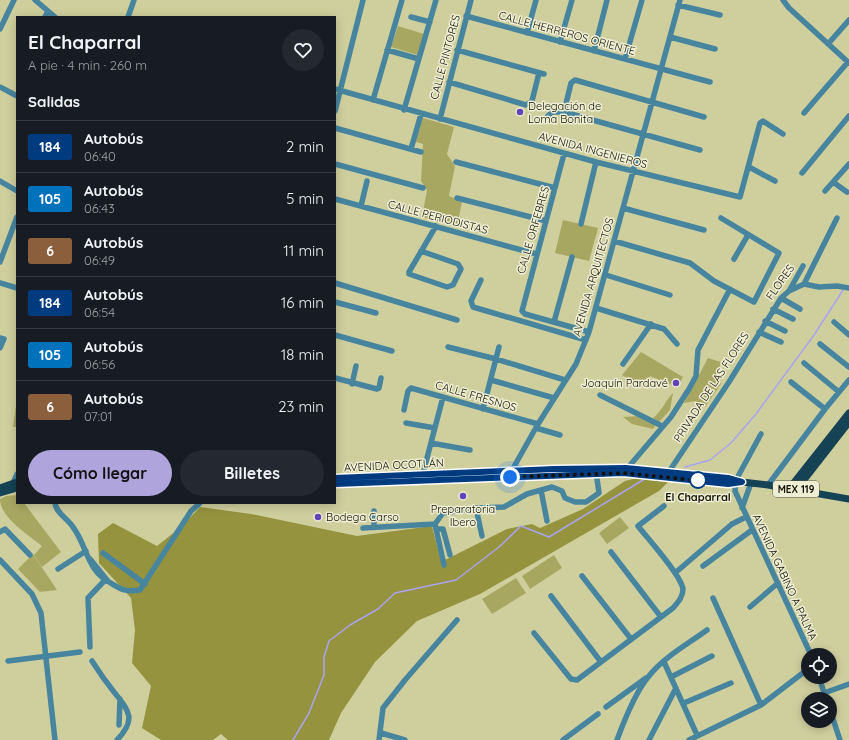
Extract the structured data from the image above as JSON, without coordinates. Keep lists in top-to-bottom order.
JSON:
{
  "streets": {
    "main road": ["AVENIDA OCOTLÁN", "MEX 119"],
    "street": [
      "CALLE HERREROS ORIENTE",
      "CALLE PINTORES",
      "AVENIDA INGENIEROS",
      "CALLE PERIODISTAS",
      "CALLE ORFEBRES",
      "AVENIDA ARQUITECTOS",
      "FLORES",
      "PRIVADA DE LAS FLORES",
      "CALLE FRESNOS",
      "AVENIDA GABINO A PALMA"
    ]
  },
  "crossings": [
    ["CALLE HERREROS ORIENTE", "CALLE PINTORES"],
    ["CALLE HERREROS ORIENTE", "AVENIDA ARQUITECTOS"],
    ["CALLE PINTORES", "AVENIDA INGENIEROS"],
    ["AVENIDA INGENIEROS", "CALLE ORFEBRES"],
    ["AVENIDA INGENIEROS", "AVENIDA ARQUITECTOS"],
    ["CALLE PERIODISTAS", "CALLE ORFEBRES"],
    ["AVENIDA ARQUITECTOS", "CALLE FRESNOS"],
    ["AVENIDA ARQUITECTOS", "AVENIDA OCOTLÁN"],
    ["FLORES", "PRIVADA DE LAS FLORES"],
    ["PRIVADA DE LAS FLORES", "AVENIDA OCOTLÁN"],
    ["AVENIDA OCOTLÁN", "AVENIDA GABINO A PALMA"]
  ],
  "places": [
    "Delegación de Loma Bonita",
    "Joaquín Pardavé",
    "El Chaparral",
    "Preparatoria Ibero",
    "Bodega Carso"
  ],
  "lines": ["bus line 184"],
  "page": {
    "heading": [
      ["El Chaparral", "A pie · 4 min · 260 m"],
      "Salidas"
    ],
    "list": [
      {
        "mark": "184",
        "name": "Autobús",
        "note": "06:40",
        "value": "2 min"
      },
      {
        "mark": "105",
        "name": "Autobús",
        "note": "06:43",
        "value": "5 min"
      },
      {
        "mark": "6",
        "name": "Autobús",
        "note": "06:49",
        "value": "11 min"
      },
      {
        "mark": "184",
        "name": "Autobús",
        "note": "06:54",
        "value": "16 min"
      },
      {
        "mark": "105",
        "name": "Autobús",
        "note": "06:56",
        "value": "18 min"
      },
      {
        "mark": "6",
        "name": "Autobús",
        "note": "07:01",
        "value": "23 min"
      }
    ],
    "buttons": ["Cómo llegar", "Billetes"]
  }
}
